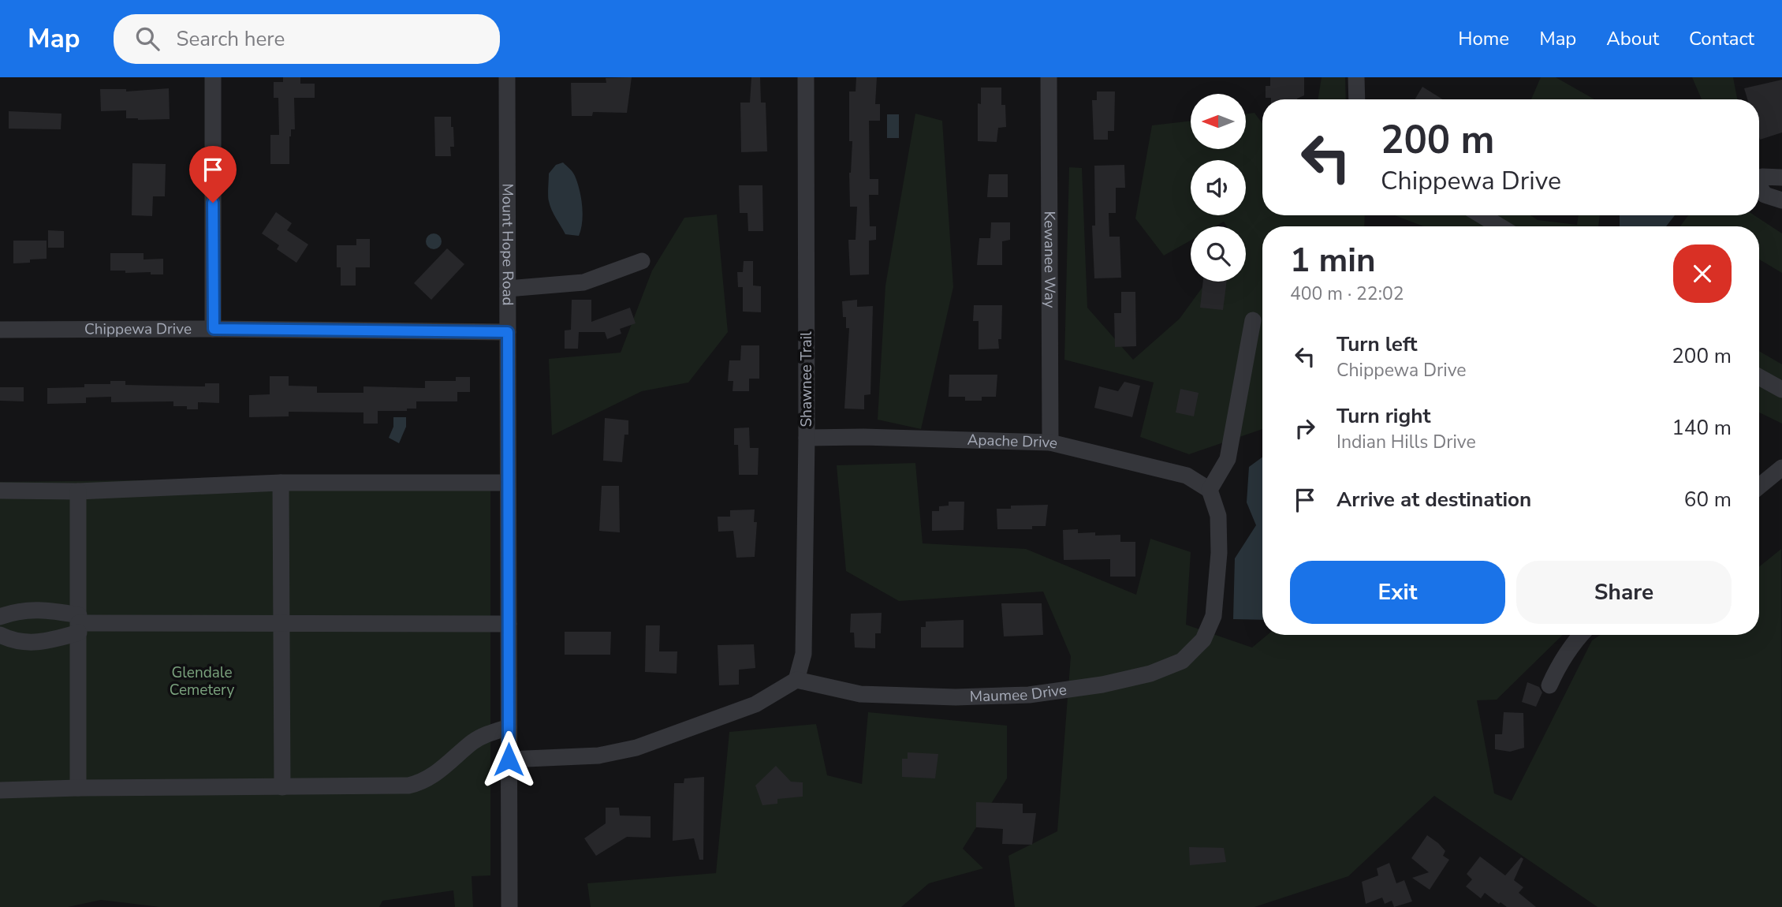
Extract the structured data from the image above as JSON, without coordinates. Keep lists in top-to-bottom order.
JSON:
{
  "streets": {
    "street": [
      "Mount Hope Road",
      "Kewanee Way",
      "Chippewa Drive",
      "Shawnee Trail",
      "Apache Drive",
      "Maumee Drive"
    ]
  },
  "crossings": [
    ["Mount Hope Road", "Chippewa Drive"],
    ["Kewanee Way", "Apache Drive"],
    ["Shawnee Trail", "Apache Drive"],
    ["Shawnee Trail", "Maumee Drive"],
    ["Apache Drive", "Maumee Drive"]
  ],
  "parks": ["Glendale Cemetery"],
  "north": "left",
  "page": {
    "header": "Map",
    "search": "Search here",
    "nav": [
      "Home",
      "Map",
      "About",
      "Contact"
    ],
    "turn": ["200 m", "Chippewa Drive"],
    "heading": ["1 min", "400 m · 22:02"],
    "list": [
      {
        "name": "Turn left",
        "note": "Chippewa Drive",
        "value": "200 m"
      },
      {
        "name": "Turn right",
        "note": "Indian Hills Drive",
        "value": "140 m"
      },
      {
        "name": "Arrive at destination",
        "value": "60 m"
      }
    ],
    "buttons": ["Exit", "Share"]
  }
}
